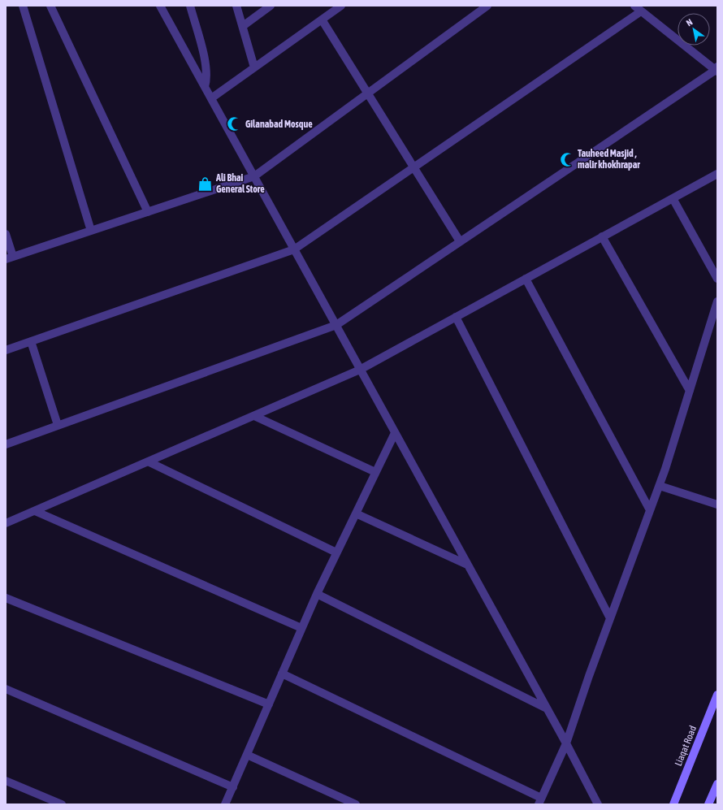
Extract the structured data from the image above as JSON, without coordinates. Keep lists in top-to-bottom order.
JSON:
{
  "streets": {
    "main road": ["Liaqat Road"]
  },
  "places": {
    "mosque": ["Gilanabad Mosque", "Tauheed Masjid , malir khokhrapar"],
    "shop": ["Ali Bhai General Store"]
  },
  "north": "top left"
}
